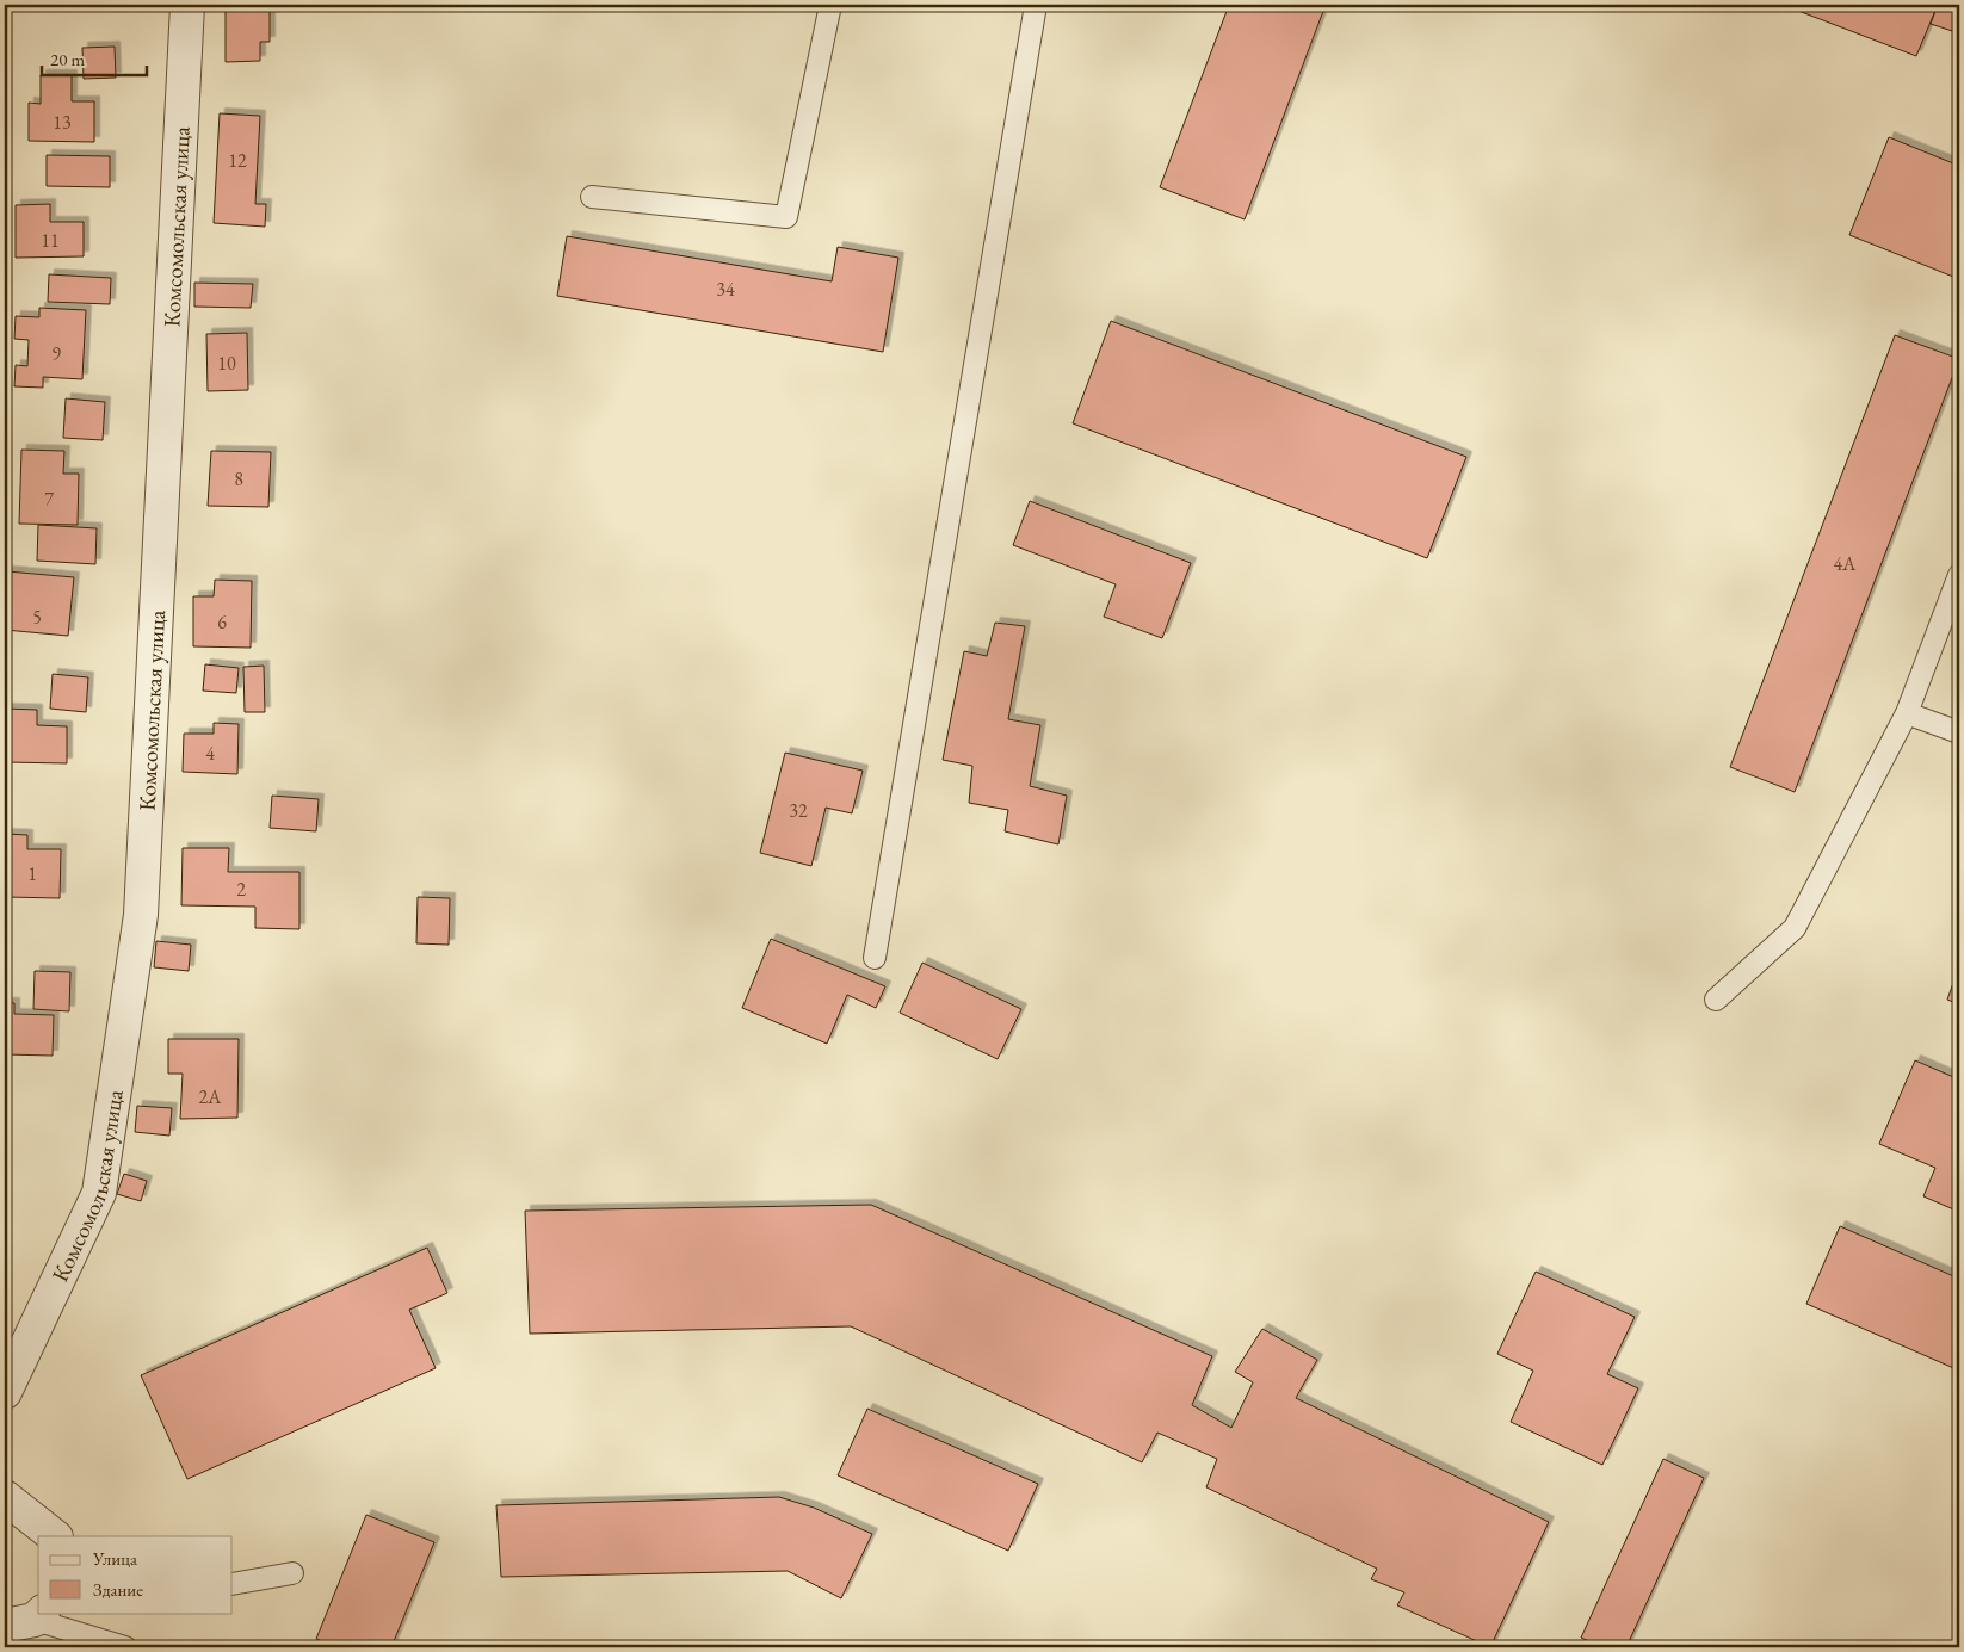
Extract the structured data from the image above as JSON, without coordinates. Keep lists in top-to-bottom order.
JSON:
{
  "streets": {
    "street": ["Комсомольская улица"]
  },
  "house_numbers": [
    "13",
    "12",
    "11",
    "34",
    "9",
    "10",
    "8",
    "7",
    "4А",
    "5",
    "6",
    "4",
    "32",
    "1",
    "2",
    "2А"
  ],
  "legend": ["Улица", "Здание"],
  "scale_bar": "20 m"
}
